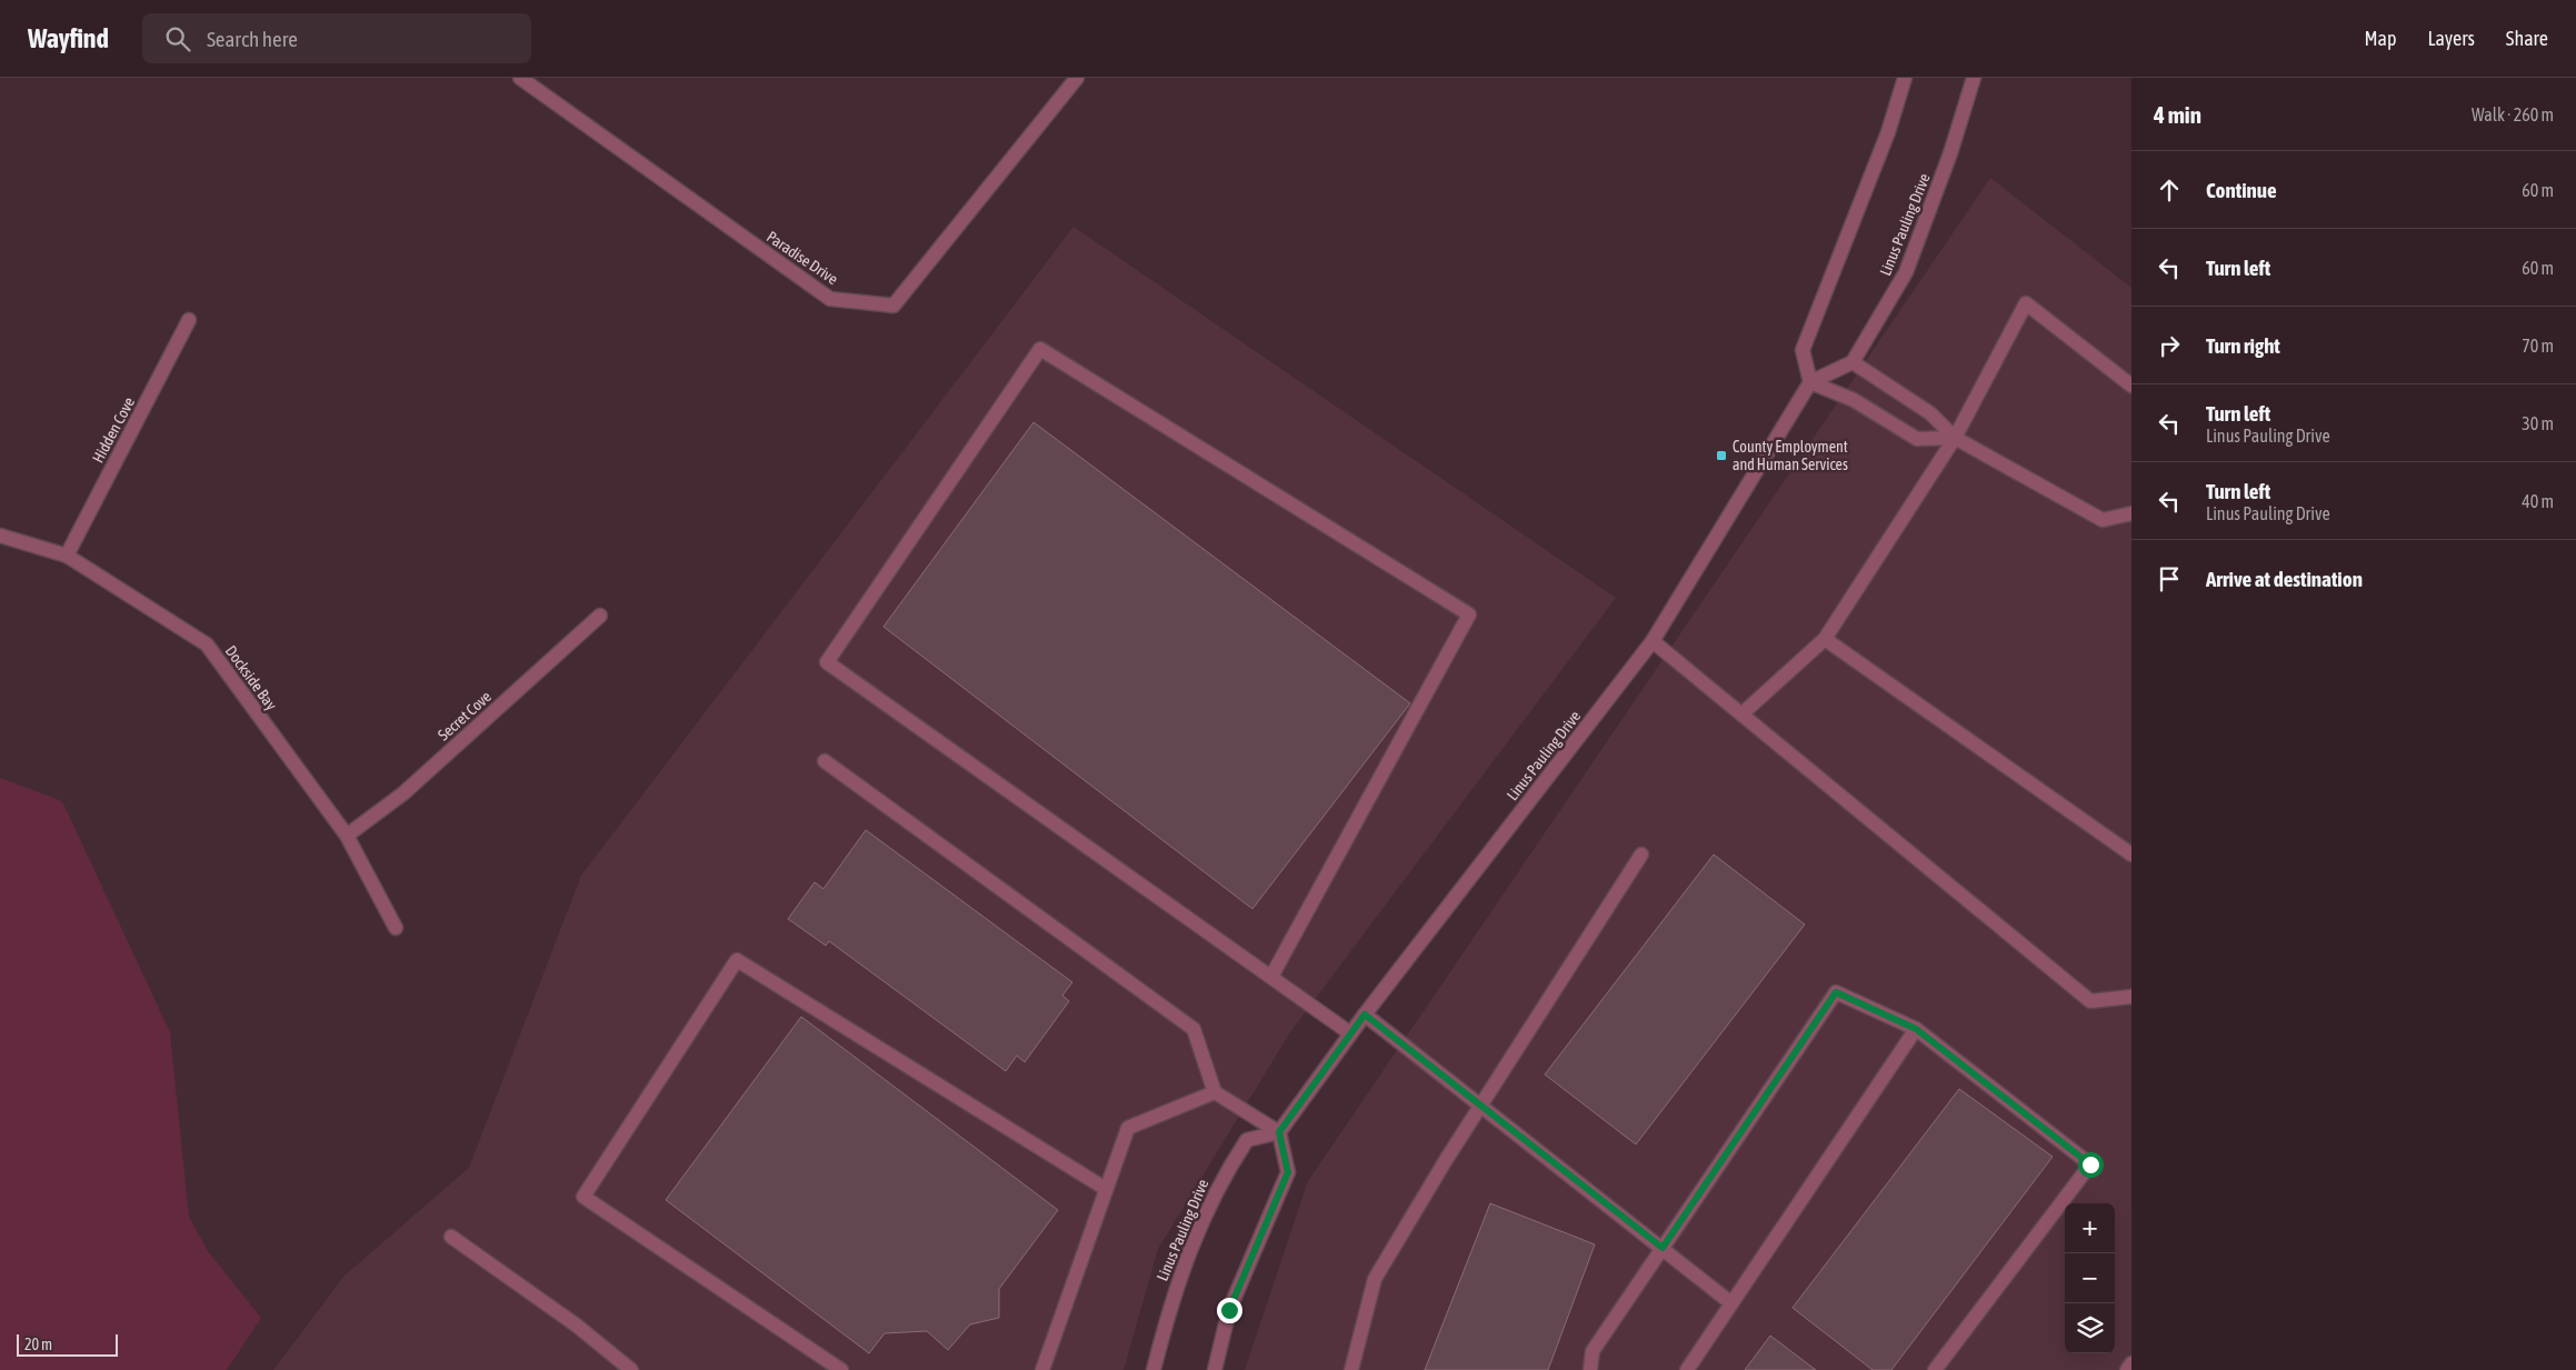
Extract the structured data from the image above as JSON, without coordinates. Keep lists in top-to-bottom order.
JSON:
{
  "streets": {
    "street": [
      "Linus Pauling Drive",
      "Paradise Drive",
      "Hidden Cove",
      "Dockside Bay",
      "Secret Cove"
    ]
  },
  "crossings": [
    ["Hidden Cove", "Dockside Bay"],
    ["Dockside Bay", "Secret Cove"]
  ],
  "places": {
    "transit": ["County Employment and Human Services"]
  },
  "scale_bar": "20 m",
  "page": {
    "header": "Wayfind",
    "search": "Search here",
    "nav": ["Map", "Layers", "Share"],
    "heading": ["4 min", "Walk · 260 m"],
    "list": [
      ["Continue", "60 m"],
      ["Turn left", "60 m"],
      ["Turn right", "70 m"],
      ["Turn left", "Linus Pauling Drive", "30 m"],
      ["Turn left", "Linus Pauling Drive", "40 m"],
      "Arrive at destination"
    ],
    "map_buttons": ["+", "−"],
    "scale": "20 m"
  }
}
